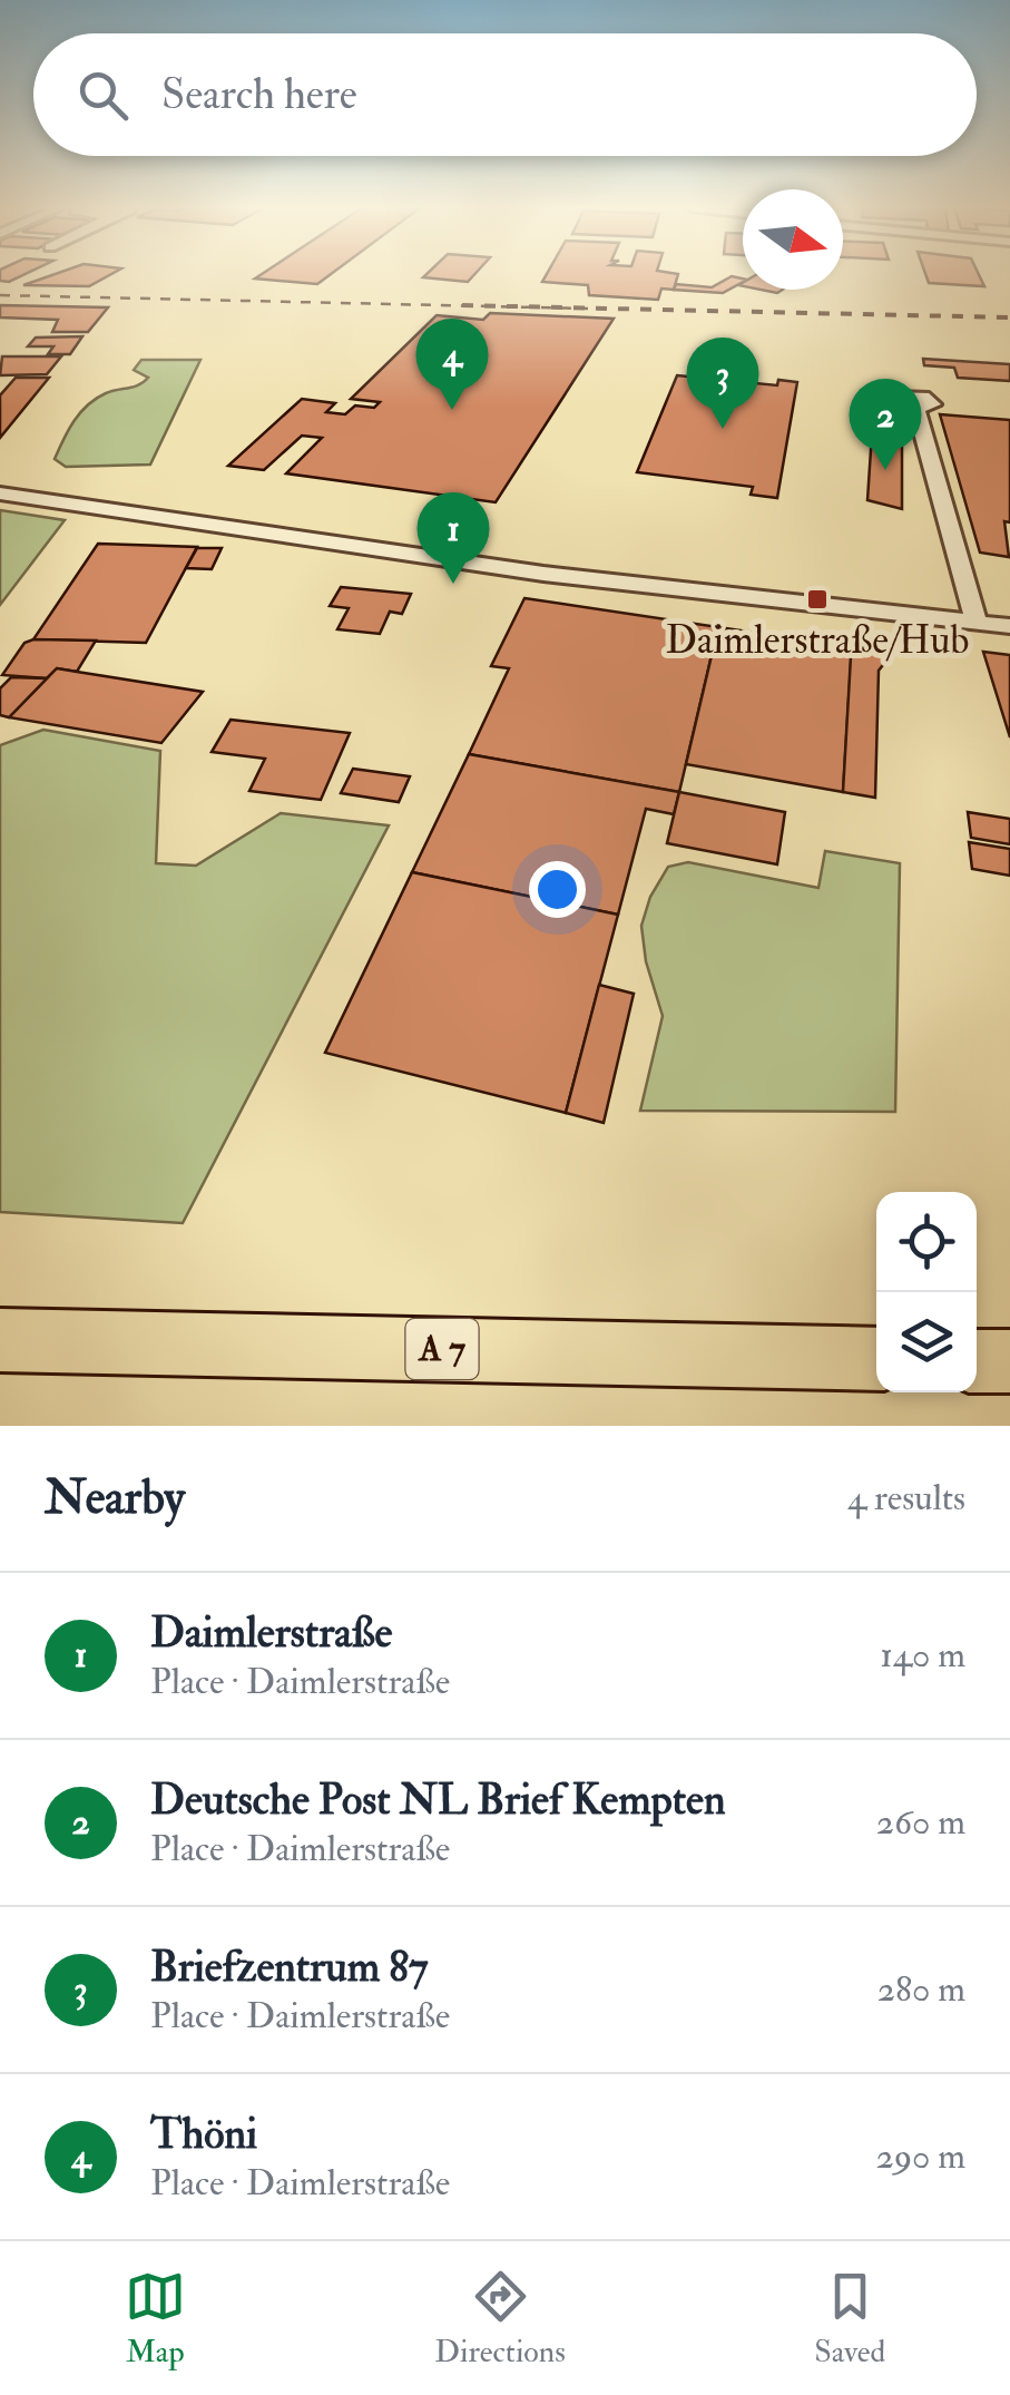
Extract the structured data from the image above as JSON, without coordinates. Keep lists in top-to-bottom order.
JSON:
{
  "streets": {
    "highway": ["A 7"]
  },
  "places": {
    "transit": ["Daimlerstraße/Hub"]
  },
  "north": "right",
  "page": {
    "search": "Search here",
    "pins": [
      "4",
      "3",
      "2",
      "1"
    ],
    "heading": ["Nearby", "4 results"],
    "list": [
      {
        "mark": "1",
        "name": "Daimlerstraße",
        "note": "Place · Daimlerstraße",
        "value": "140 m"
      },
      {
        "mark": "2",
        "name": "Deutsche Post NL Brief Kempten",
        "note": "Place · Daimlerstraße",
        "value": "260 m"
      },
      {
        "mark": "3",
        "name": "Briefzentrum 87",
        "note": "Place · Daimlerstraße",
        "value": "280 m"
      },
      {
        "mark": "4",
        "name": "Thöni",
        "note": "Place · Daimlerstraße",
        "value": "290 m"
      }
    ],
    "nav": ["Map", "Directions", "Saved"]
  }
}
